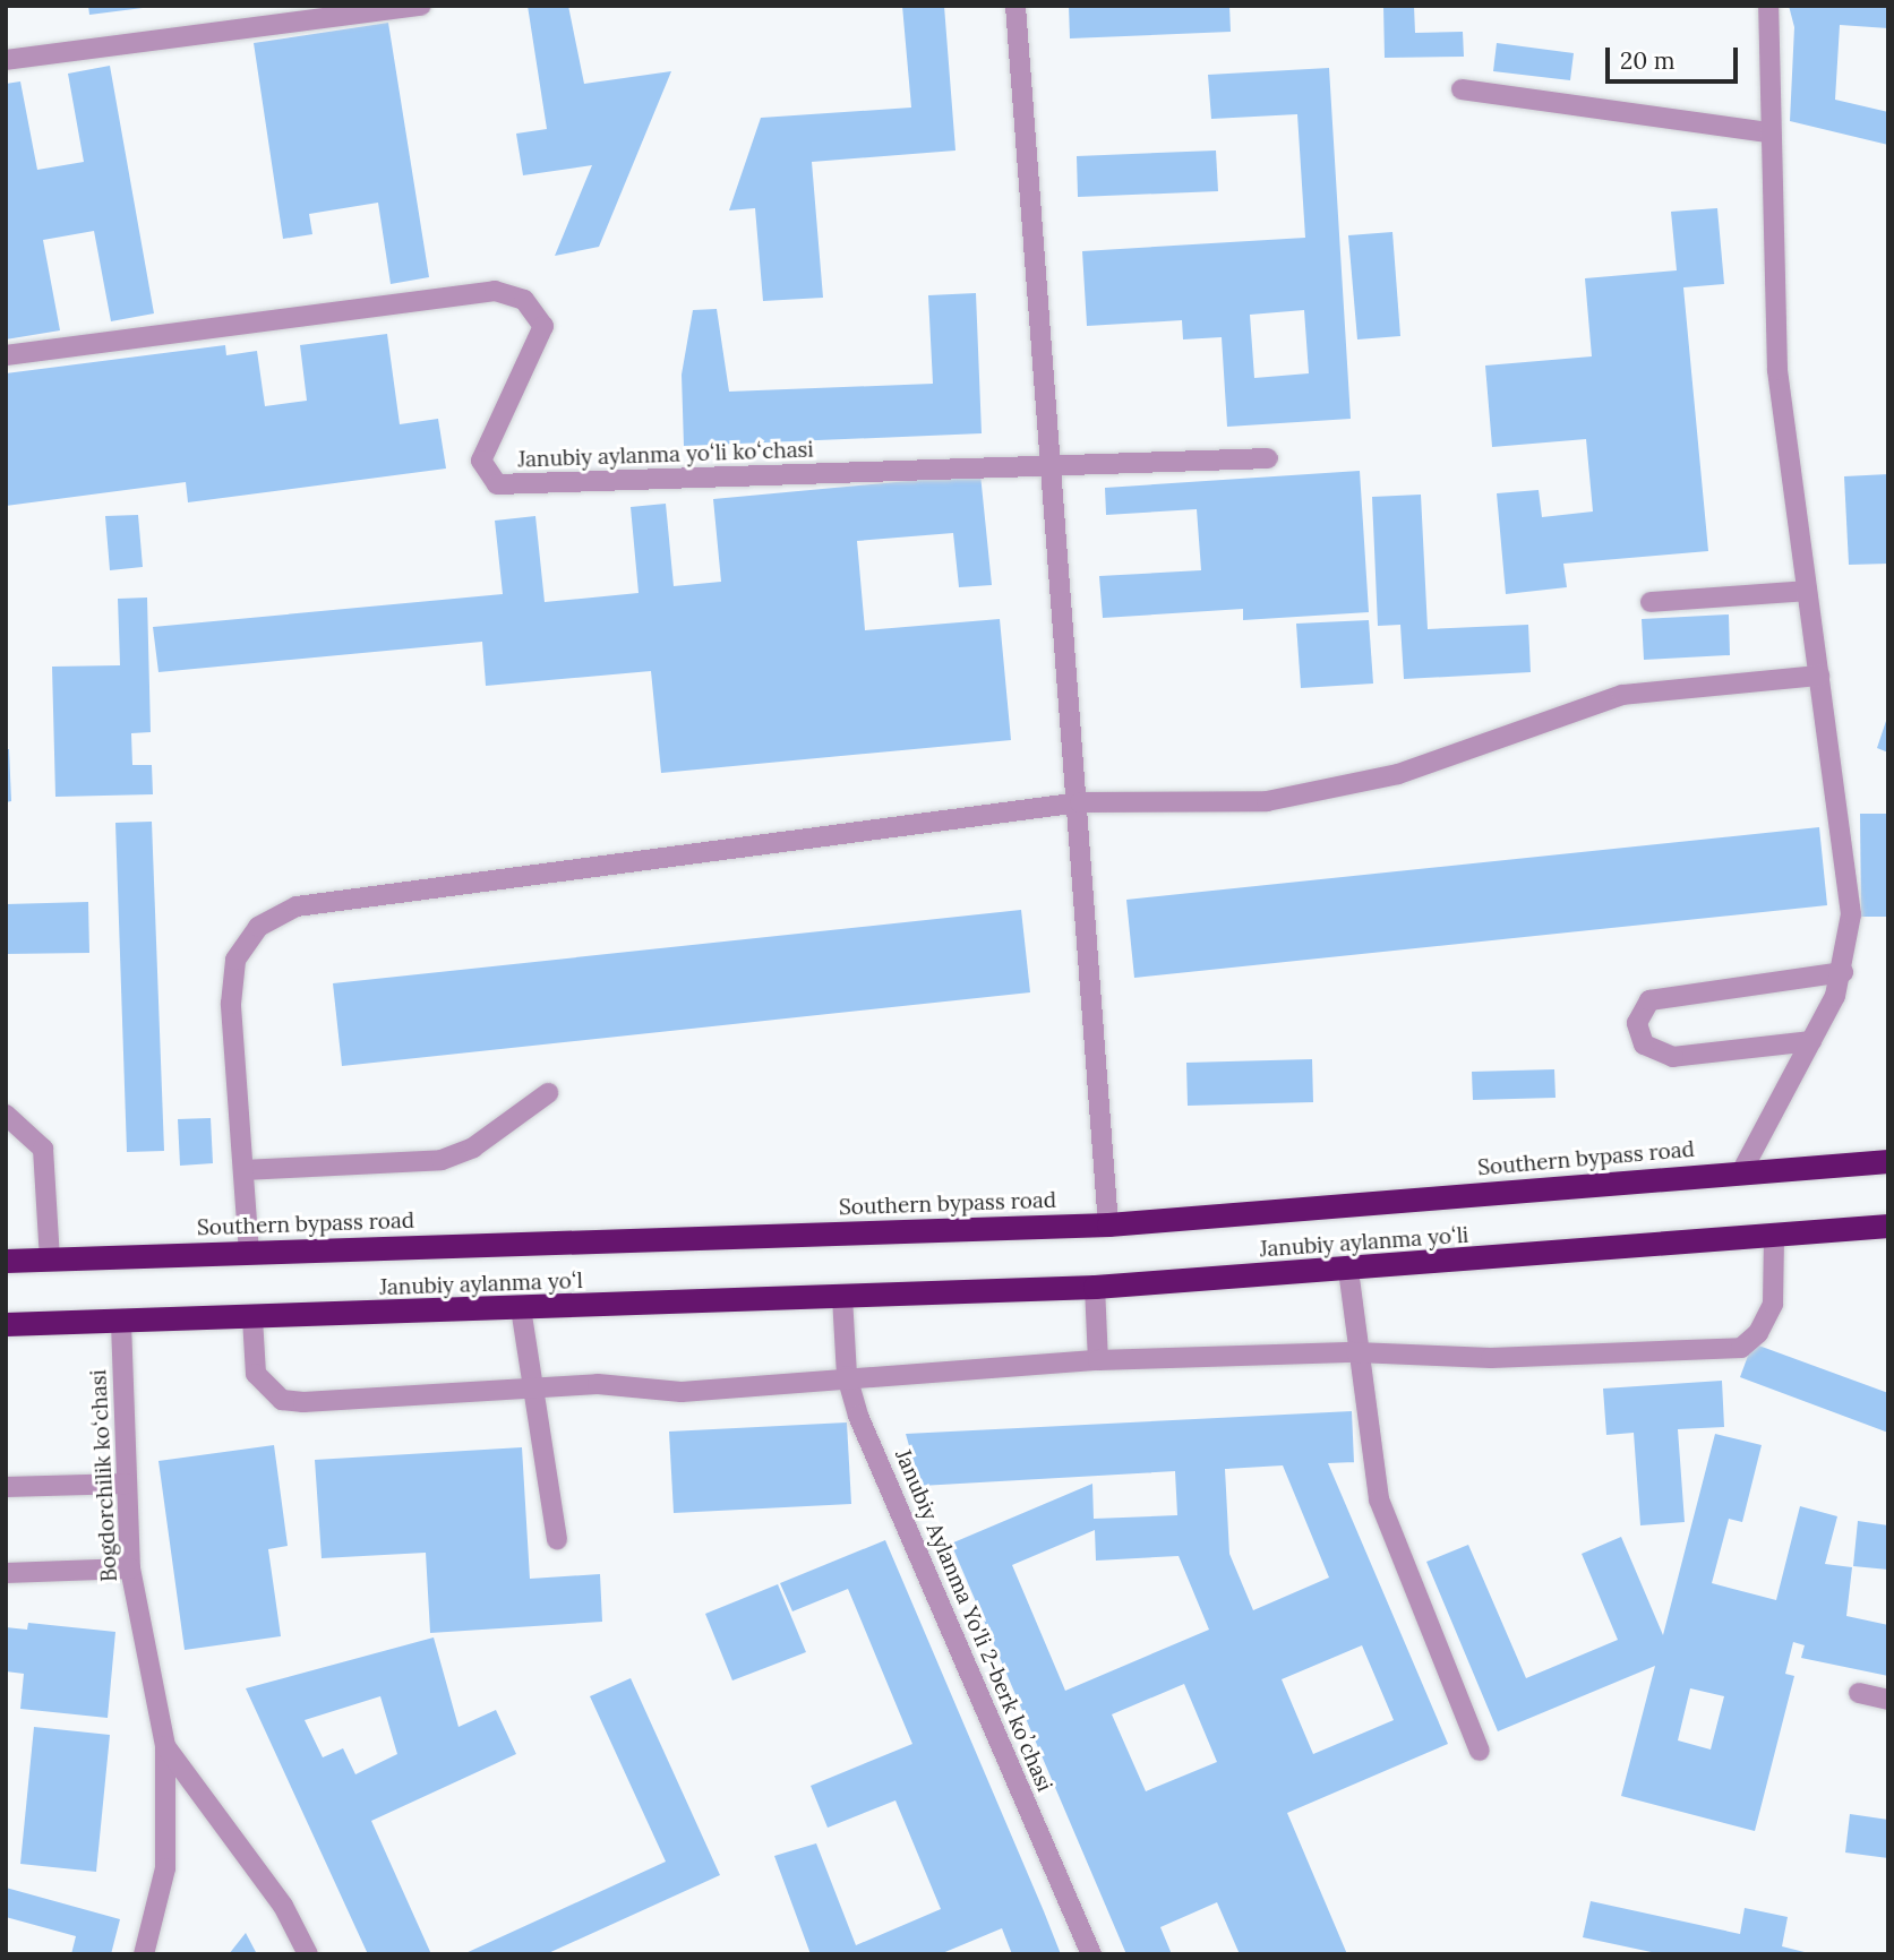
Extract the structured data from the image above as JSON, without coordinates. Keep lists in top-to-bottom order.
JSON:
{
  "streets": {
    "highway": ["Southern bypass road", "Janubiy aylanma yoʻli", "Janubiy aylanma yoʻl"],
    "street": ["Janubiy aylanma yoʻli koʻchasi", "Bogdorchilik koʻchasi", "Janubiy Аylanma Yo'li 2-berk koʼchasi"]
  },
  "crossings": [
    ["Janubiy aylanma yoʻli", "Janubiy aylanma yoʻl"],
    ["Janubiy aylanma yoʻli", "Janubiy Аylanma Yo'li 2-berk koʼchasi"],
    ["Janubiy aylanma yoʻl", "Bogdorchilik koʻchasi"],
    ["Janubiy aylanma yoʻl", "Janubiy Аylanma Yo'li 2-berk koʼchasi"]
  ],
  "scale_bar": "20 m"
}
